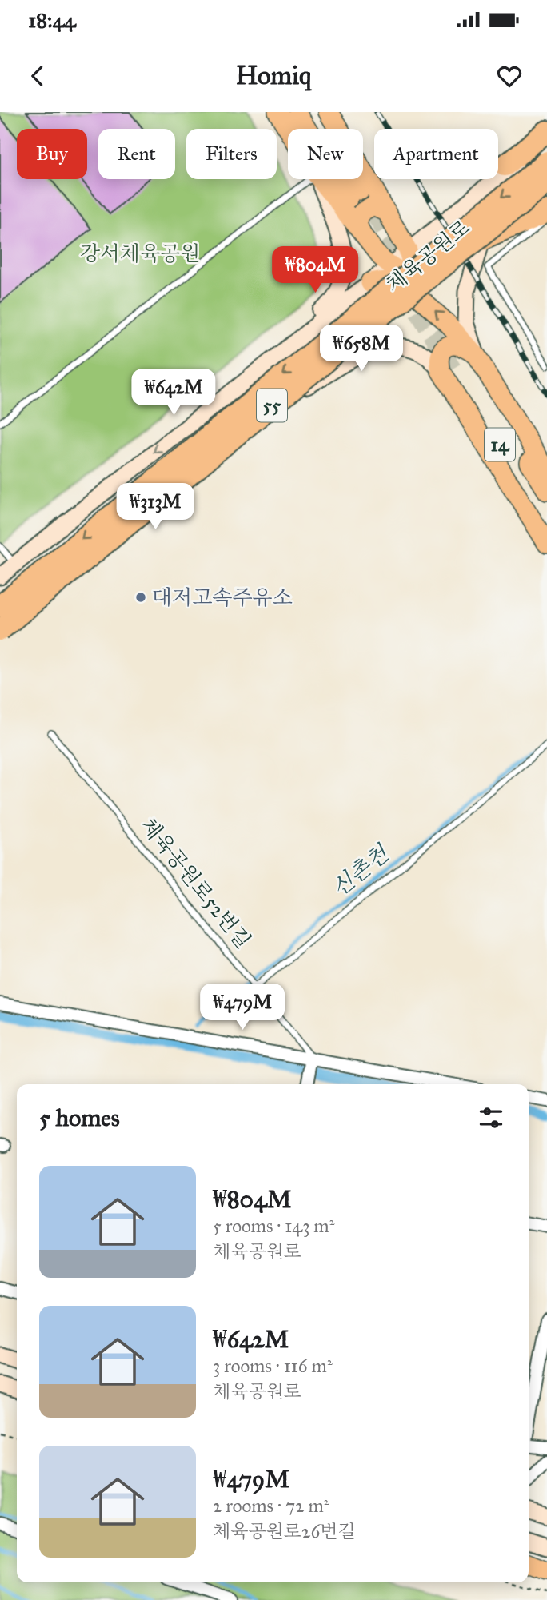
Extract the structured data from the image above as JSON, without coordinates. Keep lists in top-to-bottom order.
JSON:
{
  "streets": {
    "highway": ["55"],
    "main road": ["체육공원로", "14"],
    "lane": ["체육공원로52번길"]
  },
  "crossings": [
    ["체육공원로", "55"]
  ],
  "water": ["신촌천"],
  "parks": ["강서체육공원"],
  "places": ["대저고속주유소"],
  "page": {
    "status": "18:44",
    "header": "Homiq",
    "chip": [
      "Buy",
      "Rent",
      "Filters",
      "New",
      "Apartment"
    ],
    "price": [
      "₩804M",
      "₩658M",
      "₩642M",
      "₩313M",
      "₩479M"
    ],
    "heading": "5 homes",
    "list": [
      {
        "name": "₩804M",
        "note": "5 rooms · 143 m² · 체육공원로"
      },
      {
        "name": "₩642M",
        "note": "3 rooms · 116 m² · 체육공원로"
      },
      {
        "name": "₩479M",
        "note": "2 rooms · 72 m² · 체육공원로26번길"
      }
    ]
  }
}
